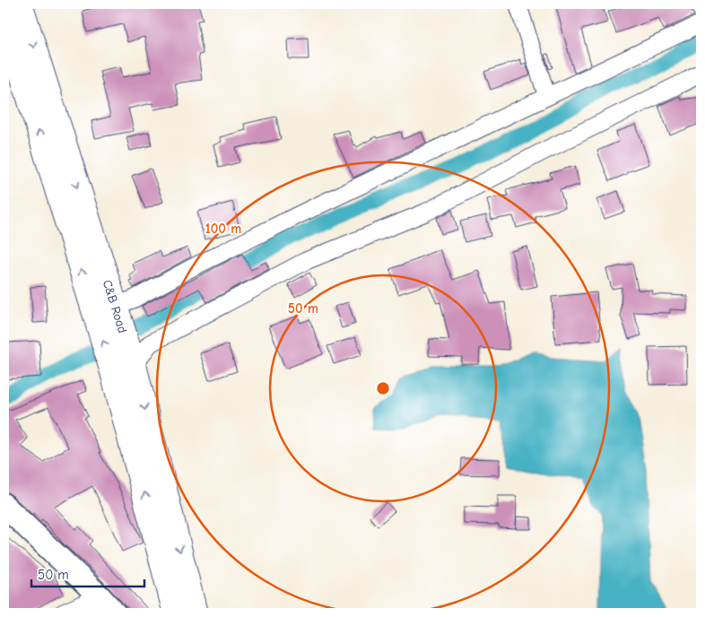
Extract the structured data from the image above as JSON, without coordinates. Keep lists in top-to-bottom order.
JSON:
{
  "streets": {
    "highway": ["C&B Road"]
  },
  "scale_bar": "50 m",
  "rings": ["100 m", "50 m"]
}
